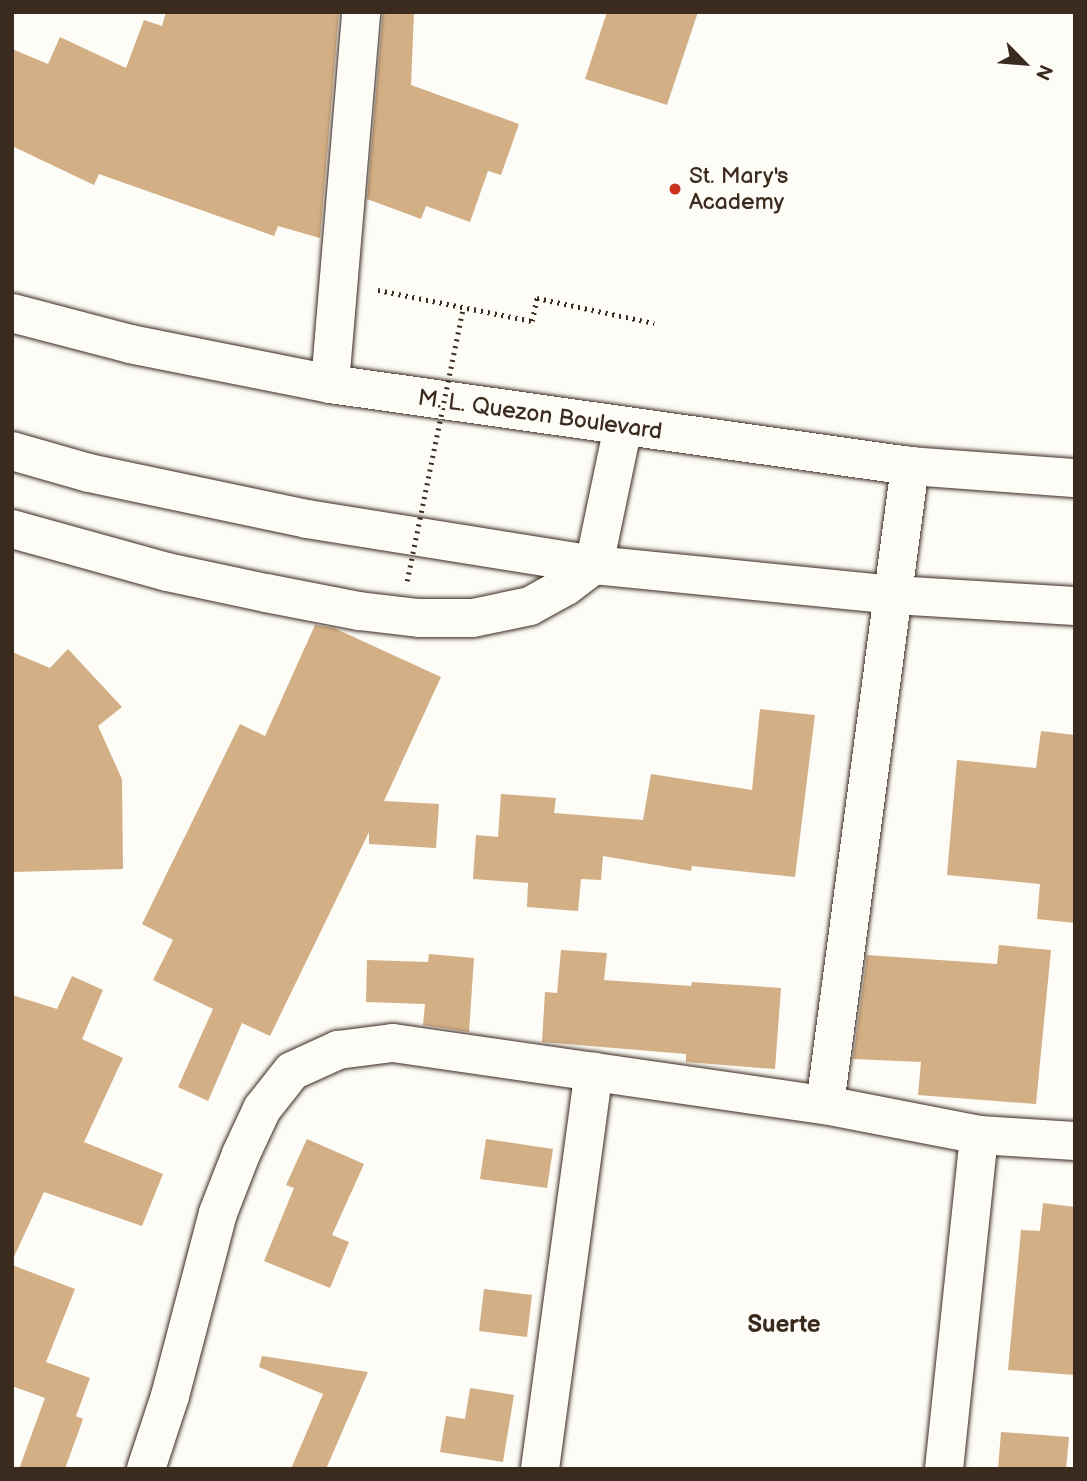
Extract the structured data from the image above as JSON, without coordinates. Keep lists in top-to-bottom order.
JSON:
{
  "streets": {
    "main road": ["M. L. Quezon Boulevard"]
  },
  "districts": ["Suerte"],
  "places": ["St. Mary's Academy"],
  "north": "bottom right"
}
